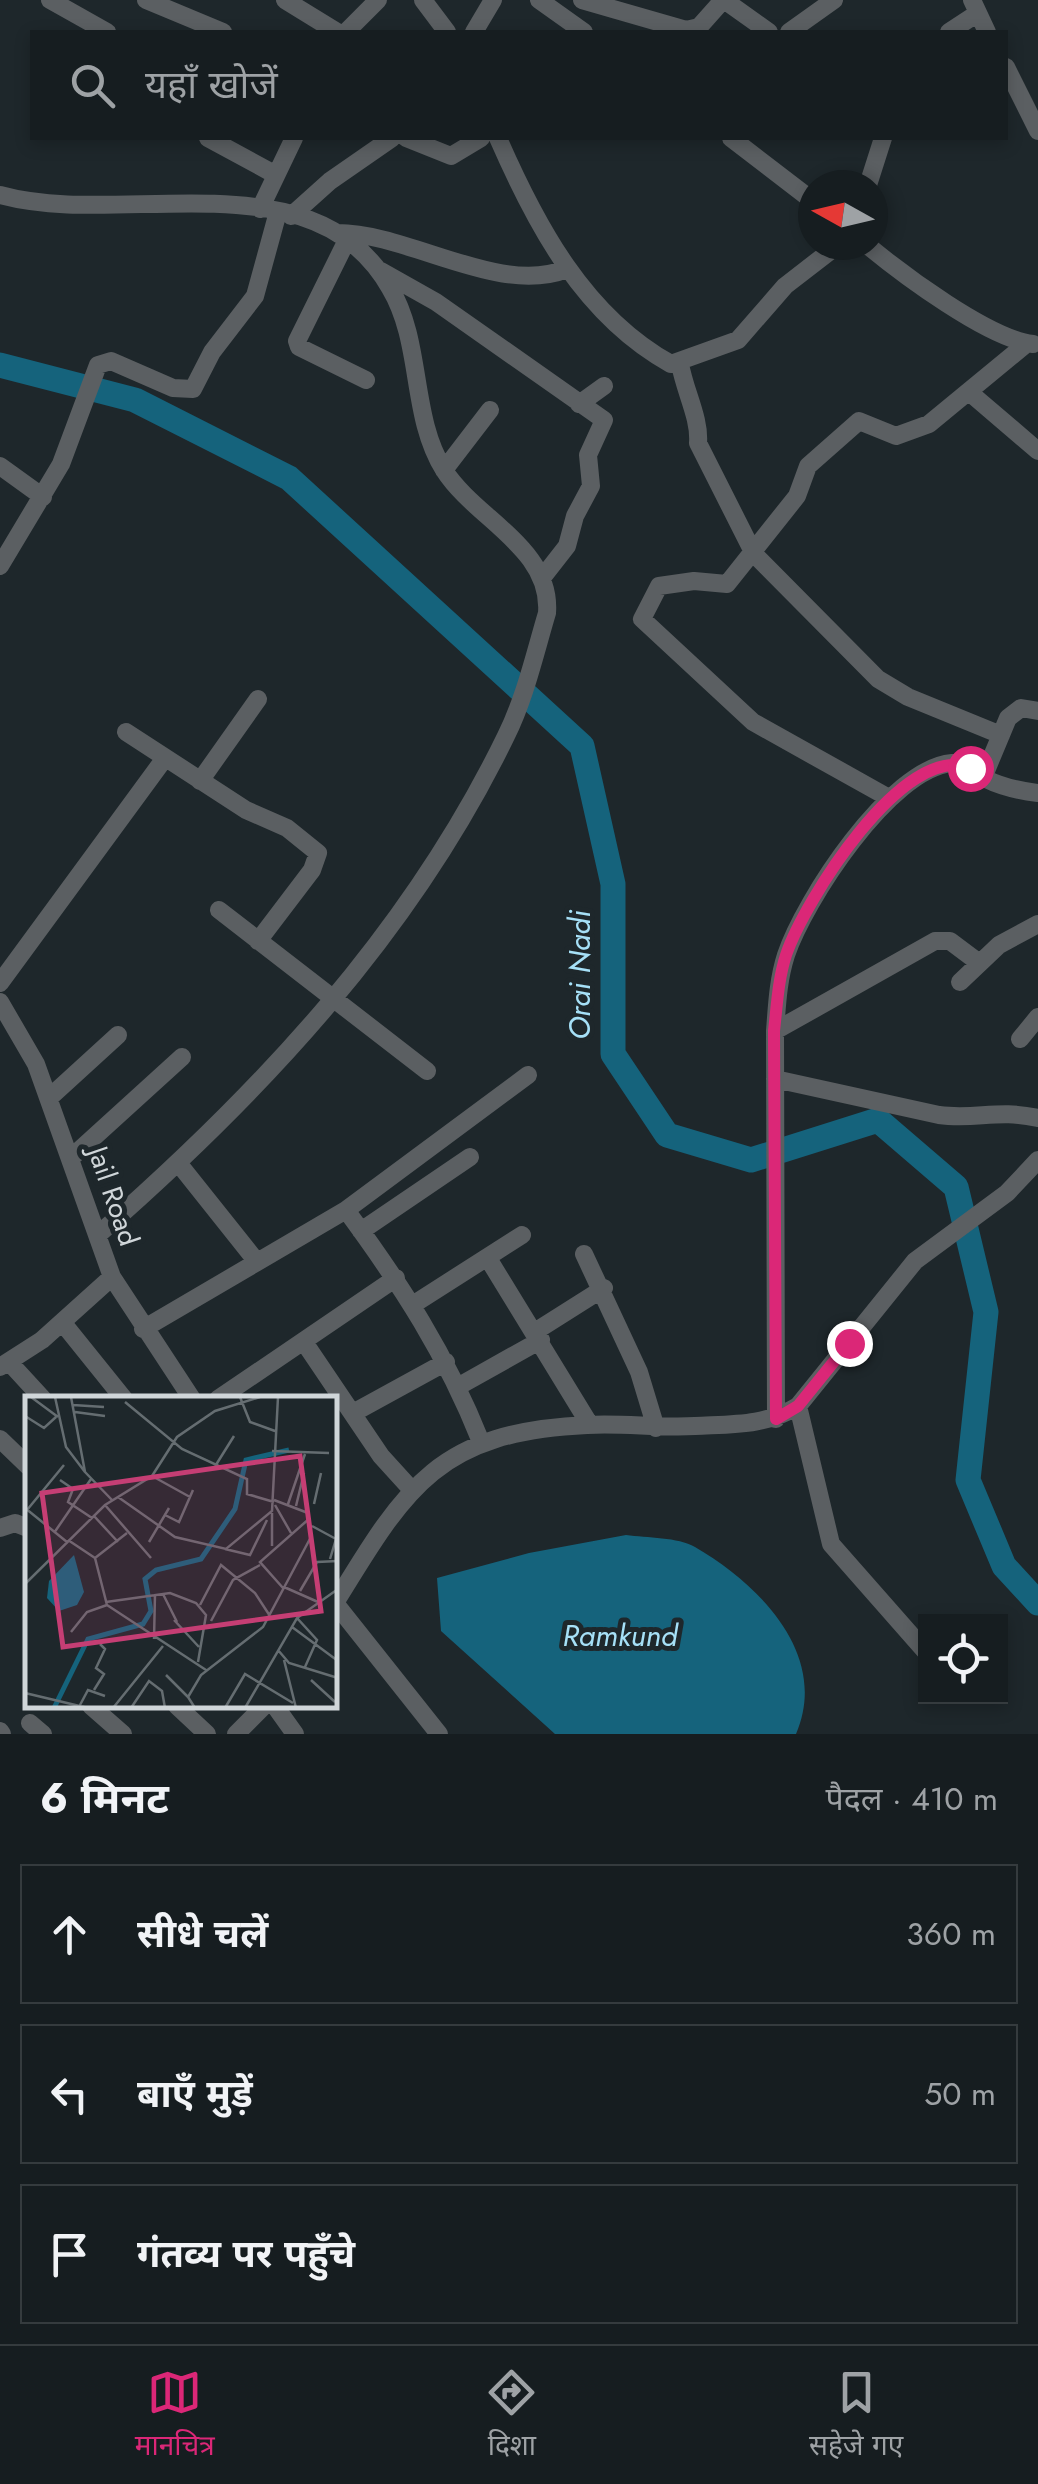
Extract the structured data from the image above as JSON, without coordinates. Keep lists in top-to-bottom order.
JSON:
{
  "streets": {
    "street": ["Jail Road"]
  },
  "water": ["Orai Nadi", "Ramkund"],
  "north": "left",
  "page": {
    "search": "यहाँ खोजें",
    "heading": ["6 मिनट", "पैदल · 410 m"],
    "list": [
      ["सीधे चलें", "360 m"],
      ["बाएँ मुड़ें", "50 m"],
      "गंतव्य पर पहुँचे"
    ],
    "nav": ["मानचित्र", "दिशा", "सहेजे गए"]
  }
}
